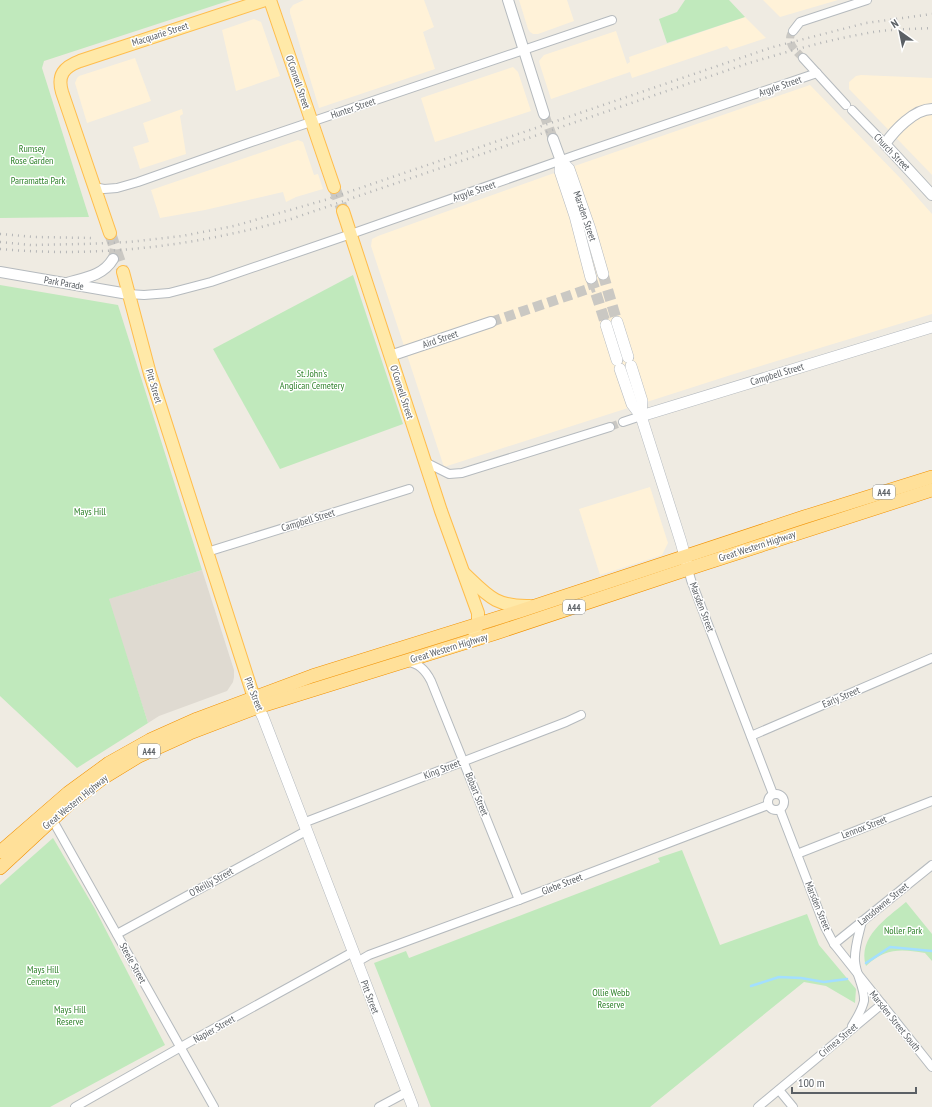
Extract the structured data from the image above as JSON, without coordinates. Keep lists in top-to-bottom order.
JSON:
{
  "streets": {
    "highway": ["A44", "Great Western Highway"],
    "main road": [
      "Macquarie Street",
      "O'Connell Street",
      "Marsden Street",
      "Campbell Street",
      "Pitt Street"
    ],
    "street": [
      "Argyle Street",
      "Hunter Street",
      "Church Street",
      "Park Parade",
      "Aird Street",
      "Early Street",
      "King Street",
      "Bobart Street",
      "Lennox Street",
      "O'Reilly Street",
      "Glebe Street",
      "Lansdowne Street",
      "Steele Street",
      "Marsden Street South",
      "Napier Street",
      "Crimea Street"
    ]
  },
  "crossings": [
    ["Macquarie Street", "Hunter Street"],
    ["O'Connell Street", "Argyle Street"],
    ["O'Connell Street", "Hunter Street"],
    ["O'Connell Street", "Aird Street"],
    ["O'Connell Street", "Great Western Highway"],
    ["Argyle Street", "Church Street"],
    ["Argyle Street", "Marsden Street"],
    ["Argyle Street", "Park Parade"],
    ["Argyle Street", "Pitt Street"],
    ["Marsden Street", "Campbell Street"],
    ["Marsden Street", "Great Western Highway"],
    ["Marsden Street", "Early Street"],
    ["Marsden Street", "Lennox Street"],
    ["Marsden Street", "Glebe Street"],
    ["Marsden Street", "Lansdowne Street"],
    ["Marsden Street", "Marsden Street South"],
    ["Park Parade", "Pitt Street"],
    ["Campbell Street", "Pitt Street"],
    ["Pitt Street", "Great Western Highway"],
    ["Pitt Street", "King Street"],
    ["Pitt Street", "O'Reilly Street"],
    ["Pitt Street", "Glebe Street"],
    ["Pitt Street", "Napier Street"],
    ["Great Western Highway", "Bobart Street"],
    ["Great Western Highway", "Steele Street"],
    ["King Street", "Bobart Street"],
    ["King Street", "O'Reilly Street"],
    ["Bobart Street", "Glebe Street"],
    ["O'Reilly Street", "Steele Street"],
    ["Glebe Street", "Napier Street"],
    ["Steele Street", "Napier Street"],
    ["Marsden Street South", "Crimea Street"]
  ],
  "parks": [
    "Rumsey Rose Garden",
    "Parramatta Park",
    "St. John's Anglican Cemetery",
    "Mays Hill",
    "Noller Park",
    "Mays Hill Cemetery",
    "Ollie Webb Reserve",
    "Mays Hill Reserve"
  ],
  "scale_bar": "100 m",
  "north": "top left"
}
